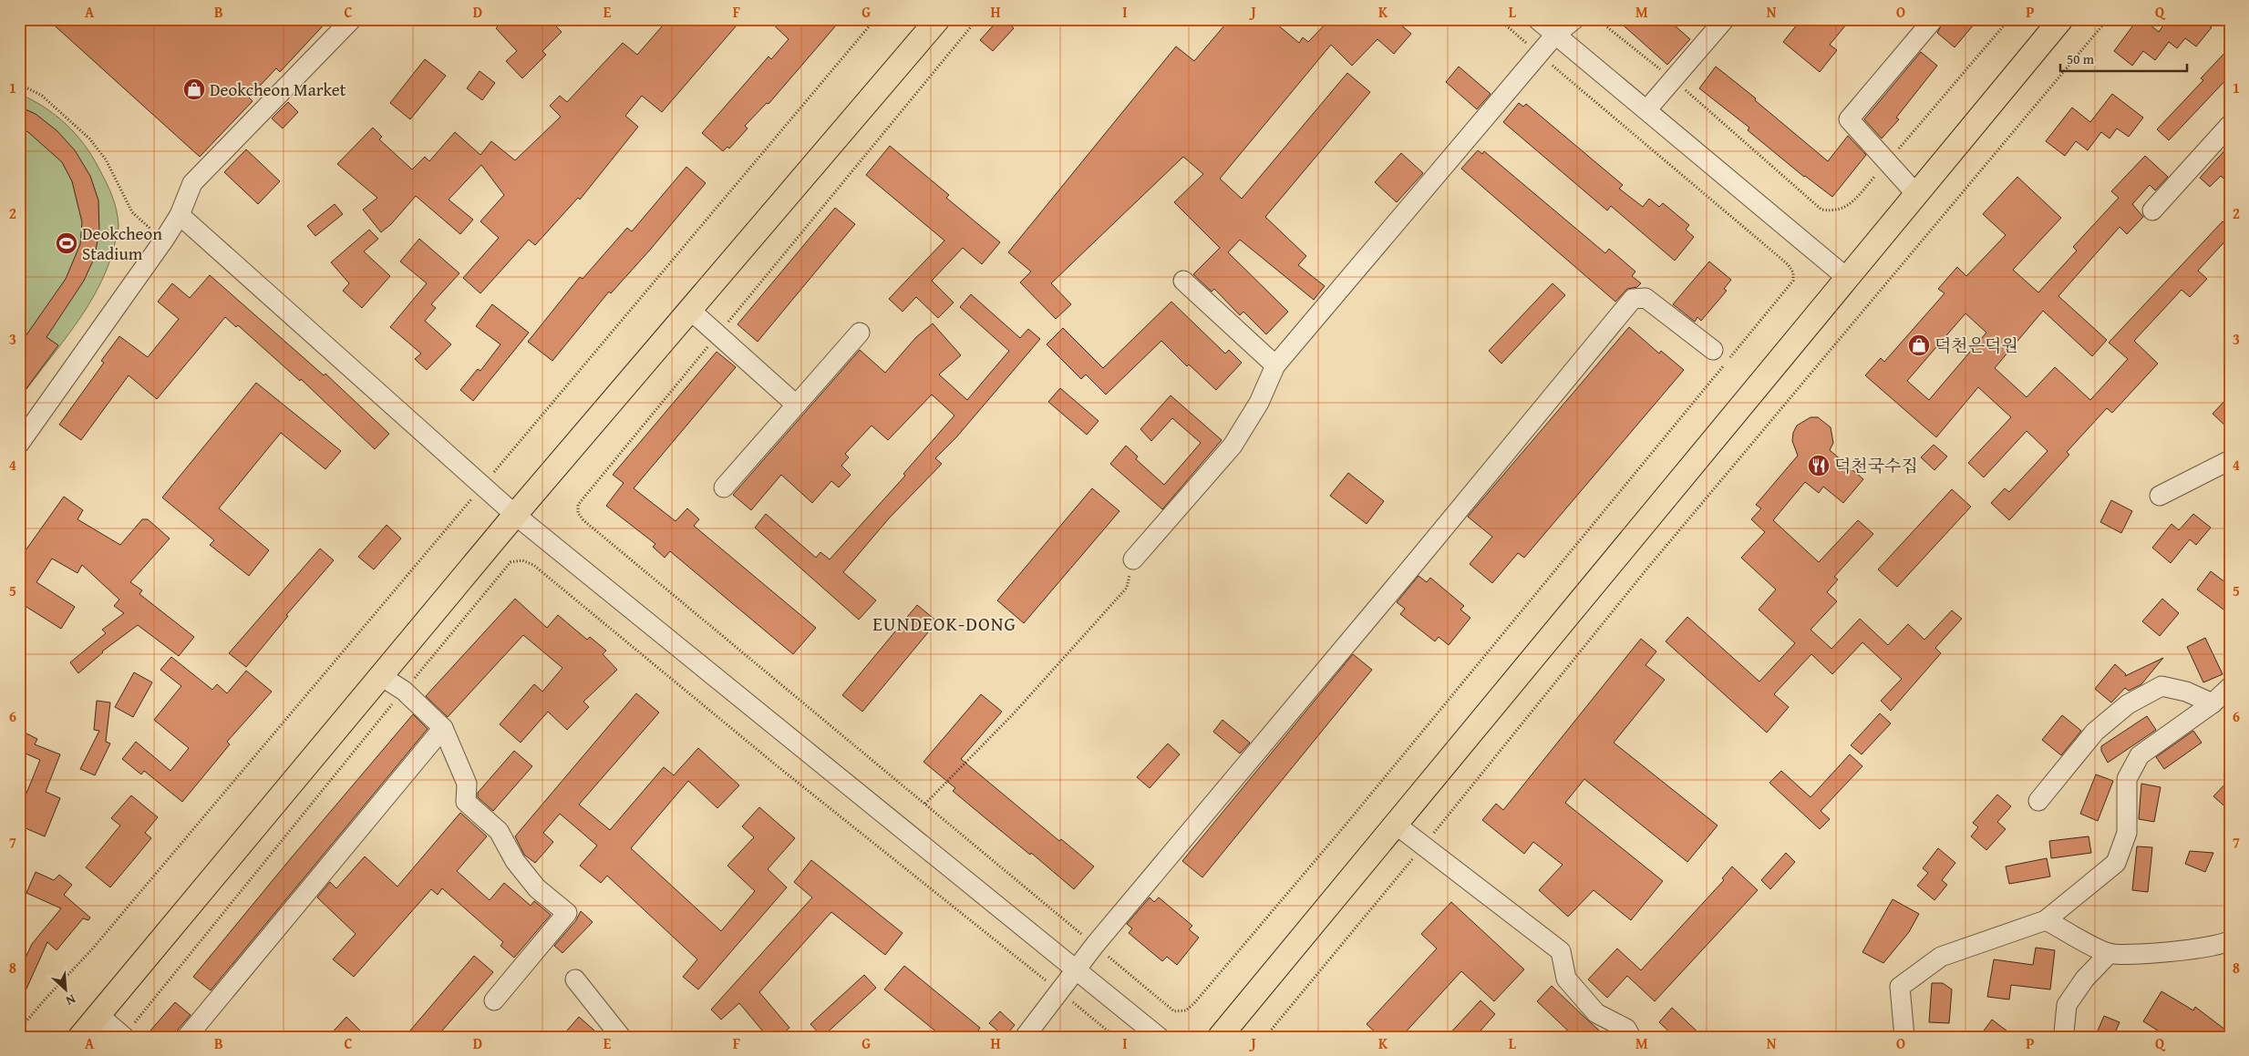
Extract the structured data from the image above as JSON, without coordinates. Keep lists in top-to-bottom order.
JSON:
{
  "districts": ["EUNDEOK-DONG"],
  "places": {
    "shop": ["Deokcheon Market", "덕천은덕원"],
    "sports": ["Deokcheon Stadium"],
    "restaurant": ["덕천국수집"]
  },
  "scale_bar": "50 m",
  "north": "bottom right",
  "grid": {
    "columns": [
      "A",
      "B",
      "C",
      "D",
      "E",
      "F",
      "G",
      "H",
      "I",
      "J",
      "K",
      "L",
      "M",
      "N",
      "O",
      "P",
      "Q"
    ],
    "rows": [
      "1",
      "2",
      "3",
      "4",
      "5",
      "6",
      "7",
      "8"
    ]
  }
}
